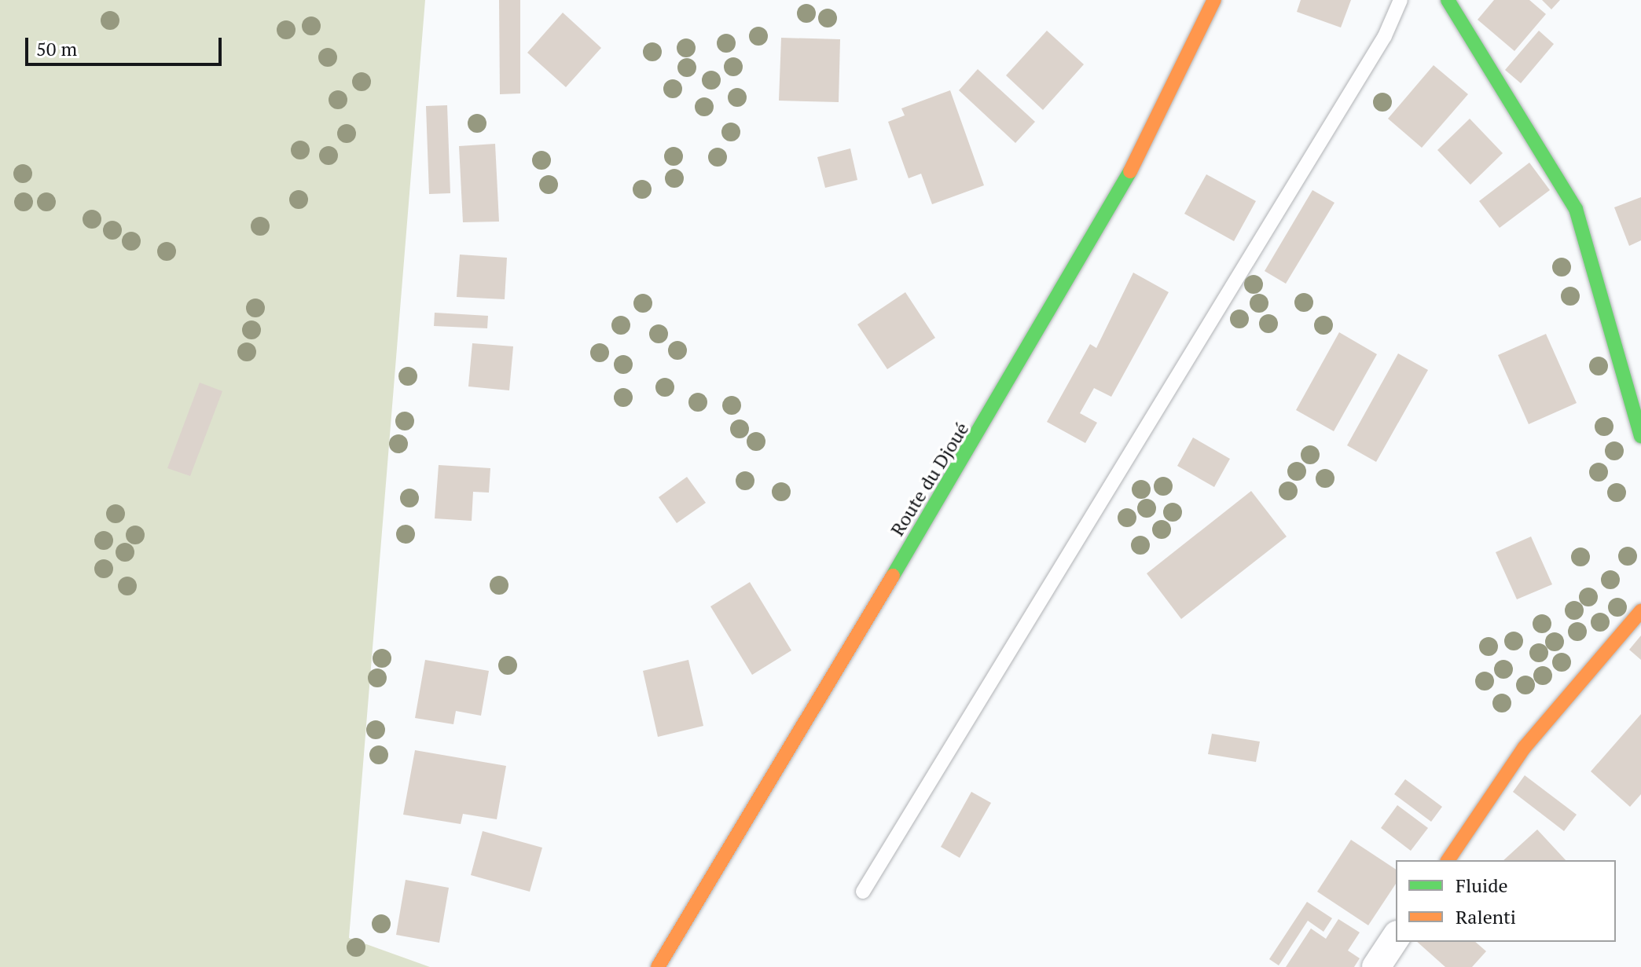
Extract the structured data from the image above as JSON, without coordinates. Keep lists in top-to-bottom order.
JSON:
{
  "streets": {
    "main road": ["Route du Djoué"]
  },
  "legend": ["Fluide", "Ralenti"],
  "scale_bar": "50 m"
}
